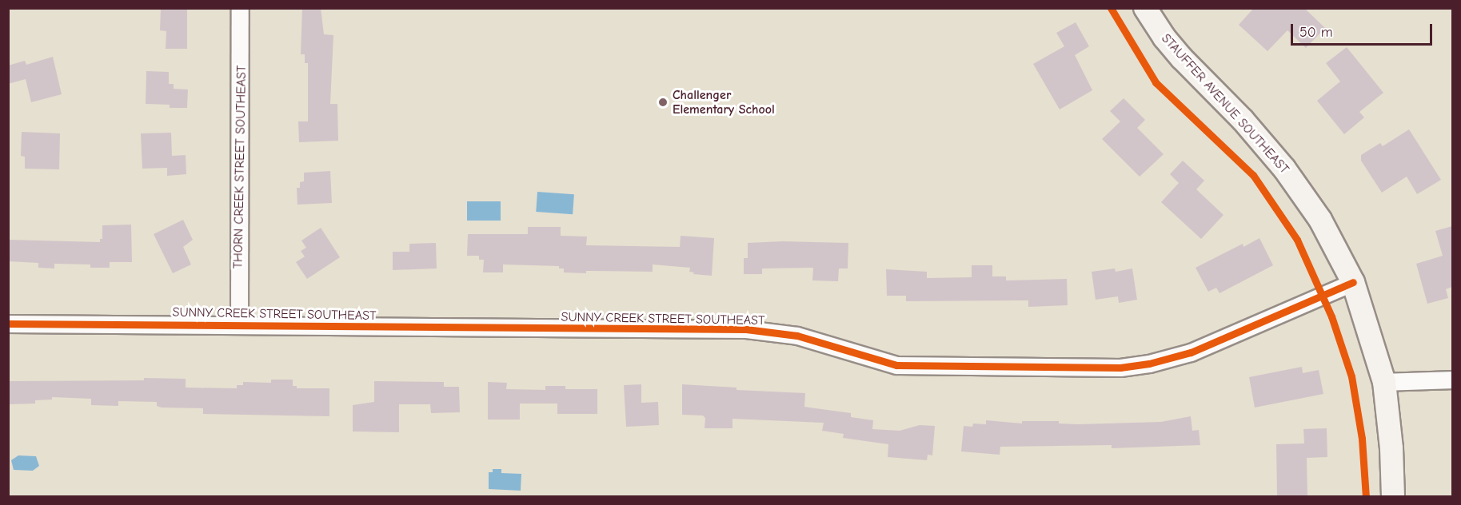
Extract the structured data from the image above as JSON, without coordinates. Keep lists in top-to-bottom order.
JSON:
{
  "streets": {
    "street": ["STAUFFER AVENUE SOUTHEAST", "THORN CREEK STREET SOUTHEAST", "SUNNY CREEK STREET SOUTHEAST"]
  },
  "crossings": [
    ["STAUFFER AVENUE SOUTHEAST", "SUNNY CREEK STREET SOUTHEAST"],
    ["THORN CREEK STREET SOUTHEAST", "SUNNY CREEK STREET SOUTHEAST"]
  ],
  "places": ["Challenger Elementary School"],
  "scale_bar": "50 m"
}
